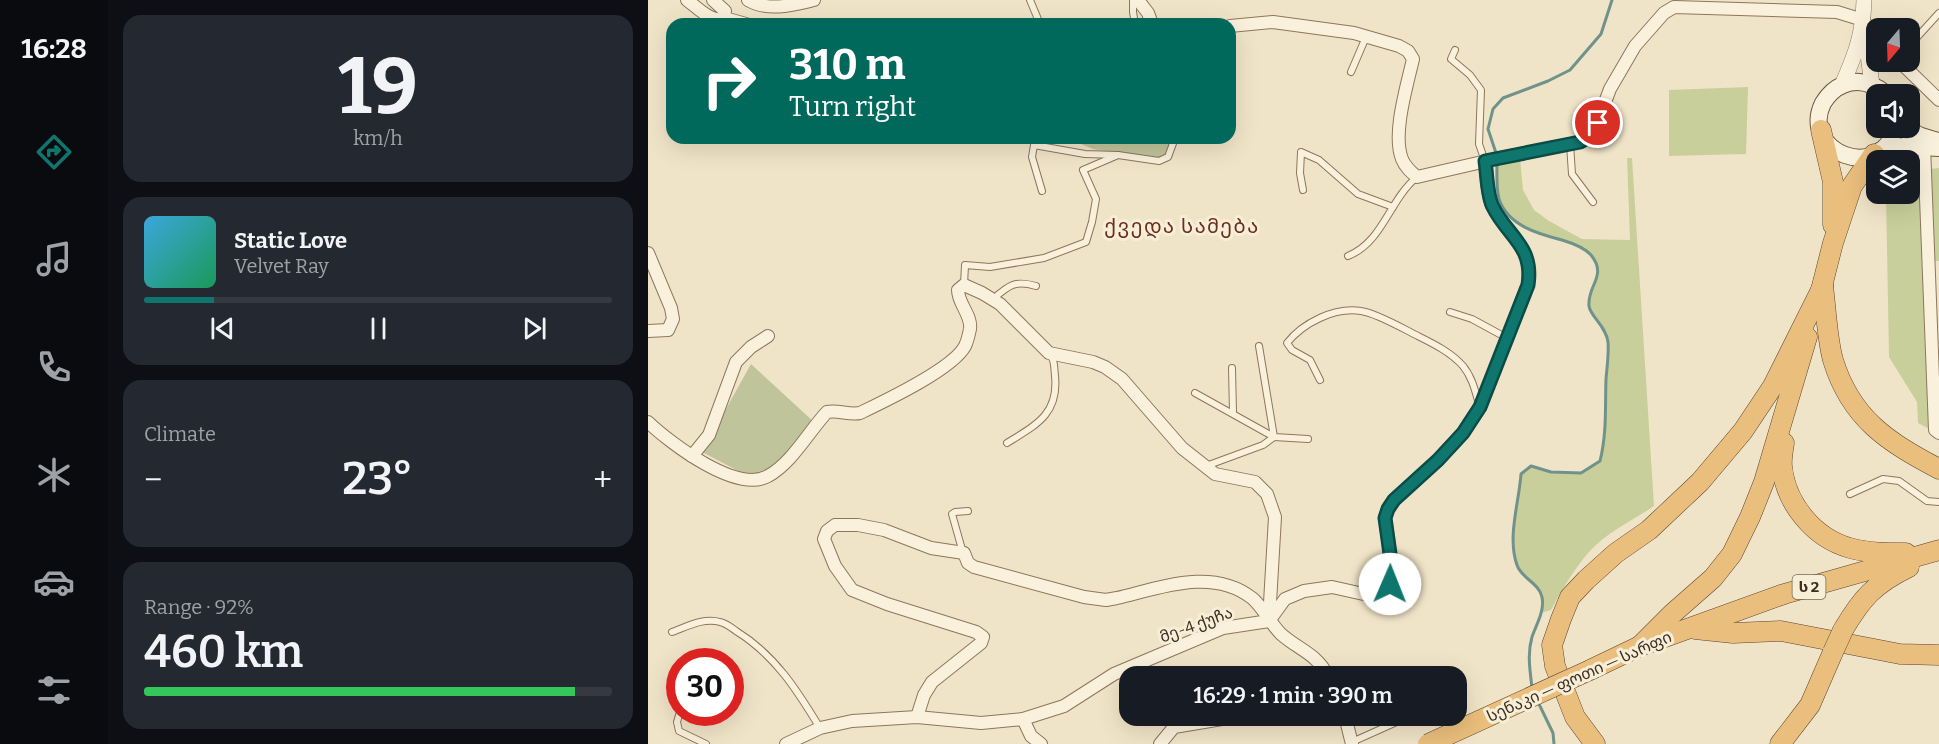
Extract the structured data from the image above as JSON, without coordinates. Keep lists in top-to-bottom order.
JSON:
{
  "streets": {
    "highway": ["ს 2", "სენაკი — ფოთი — სარფი"],
    "street": ["მე-4 ქუჩა"]
  },
  "districts": ["ქვედა სამება"],
  "north": "bottom",
  "page": {
    "tabs": "16:28",
    "tile": [
      ["19", "km/h"],
      "Climate",
      ["Range · 92%", "460 km"]
    ],
    "turn": ["310 m", "Turn right"],
    "song": ["Static Love", "Velvet Ray"],
    "heat": ["−", "23°", "+"],
    "limit": "30",
    "trip": "16:29 · 1 min · 390 m"
  }
}
